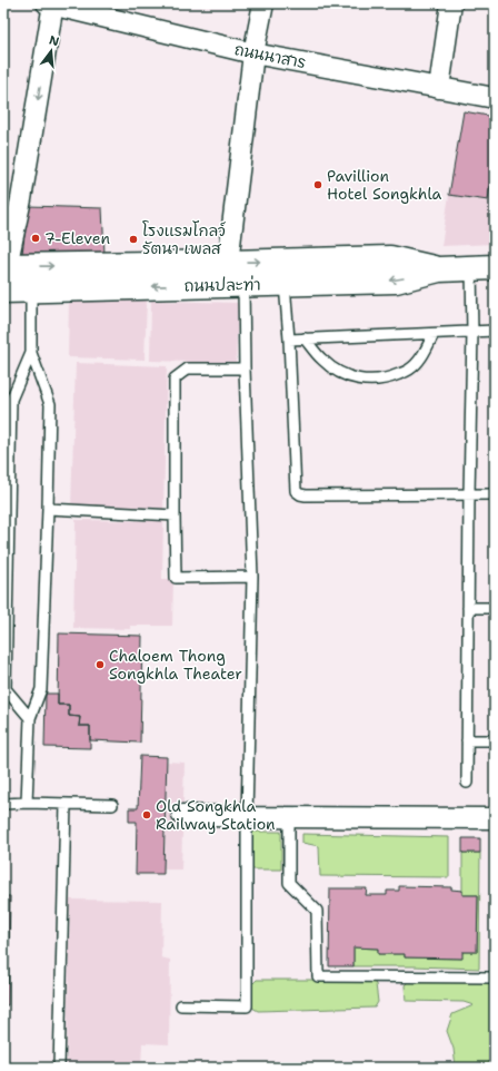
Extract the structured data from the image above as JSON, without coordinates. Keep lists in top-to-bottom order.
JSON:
{
  "streets": {
    "main road": ["ถนนปละท่า"],
    "street": ["ถนนนาสาร"]
  },
  "places": [
    "Pavillion Hotel Songkhla",
    "7-Eleven",
    "โรงแรมโกลว์ รัตนา เพลส",
    "Chaloem Thong Songkhla Theater",
    "Old Songkhla Railway Station"
  ],
  "north": "top"
}
